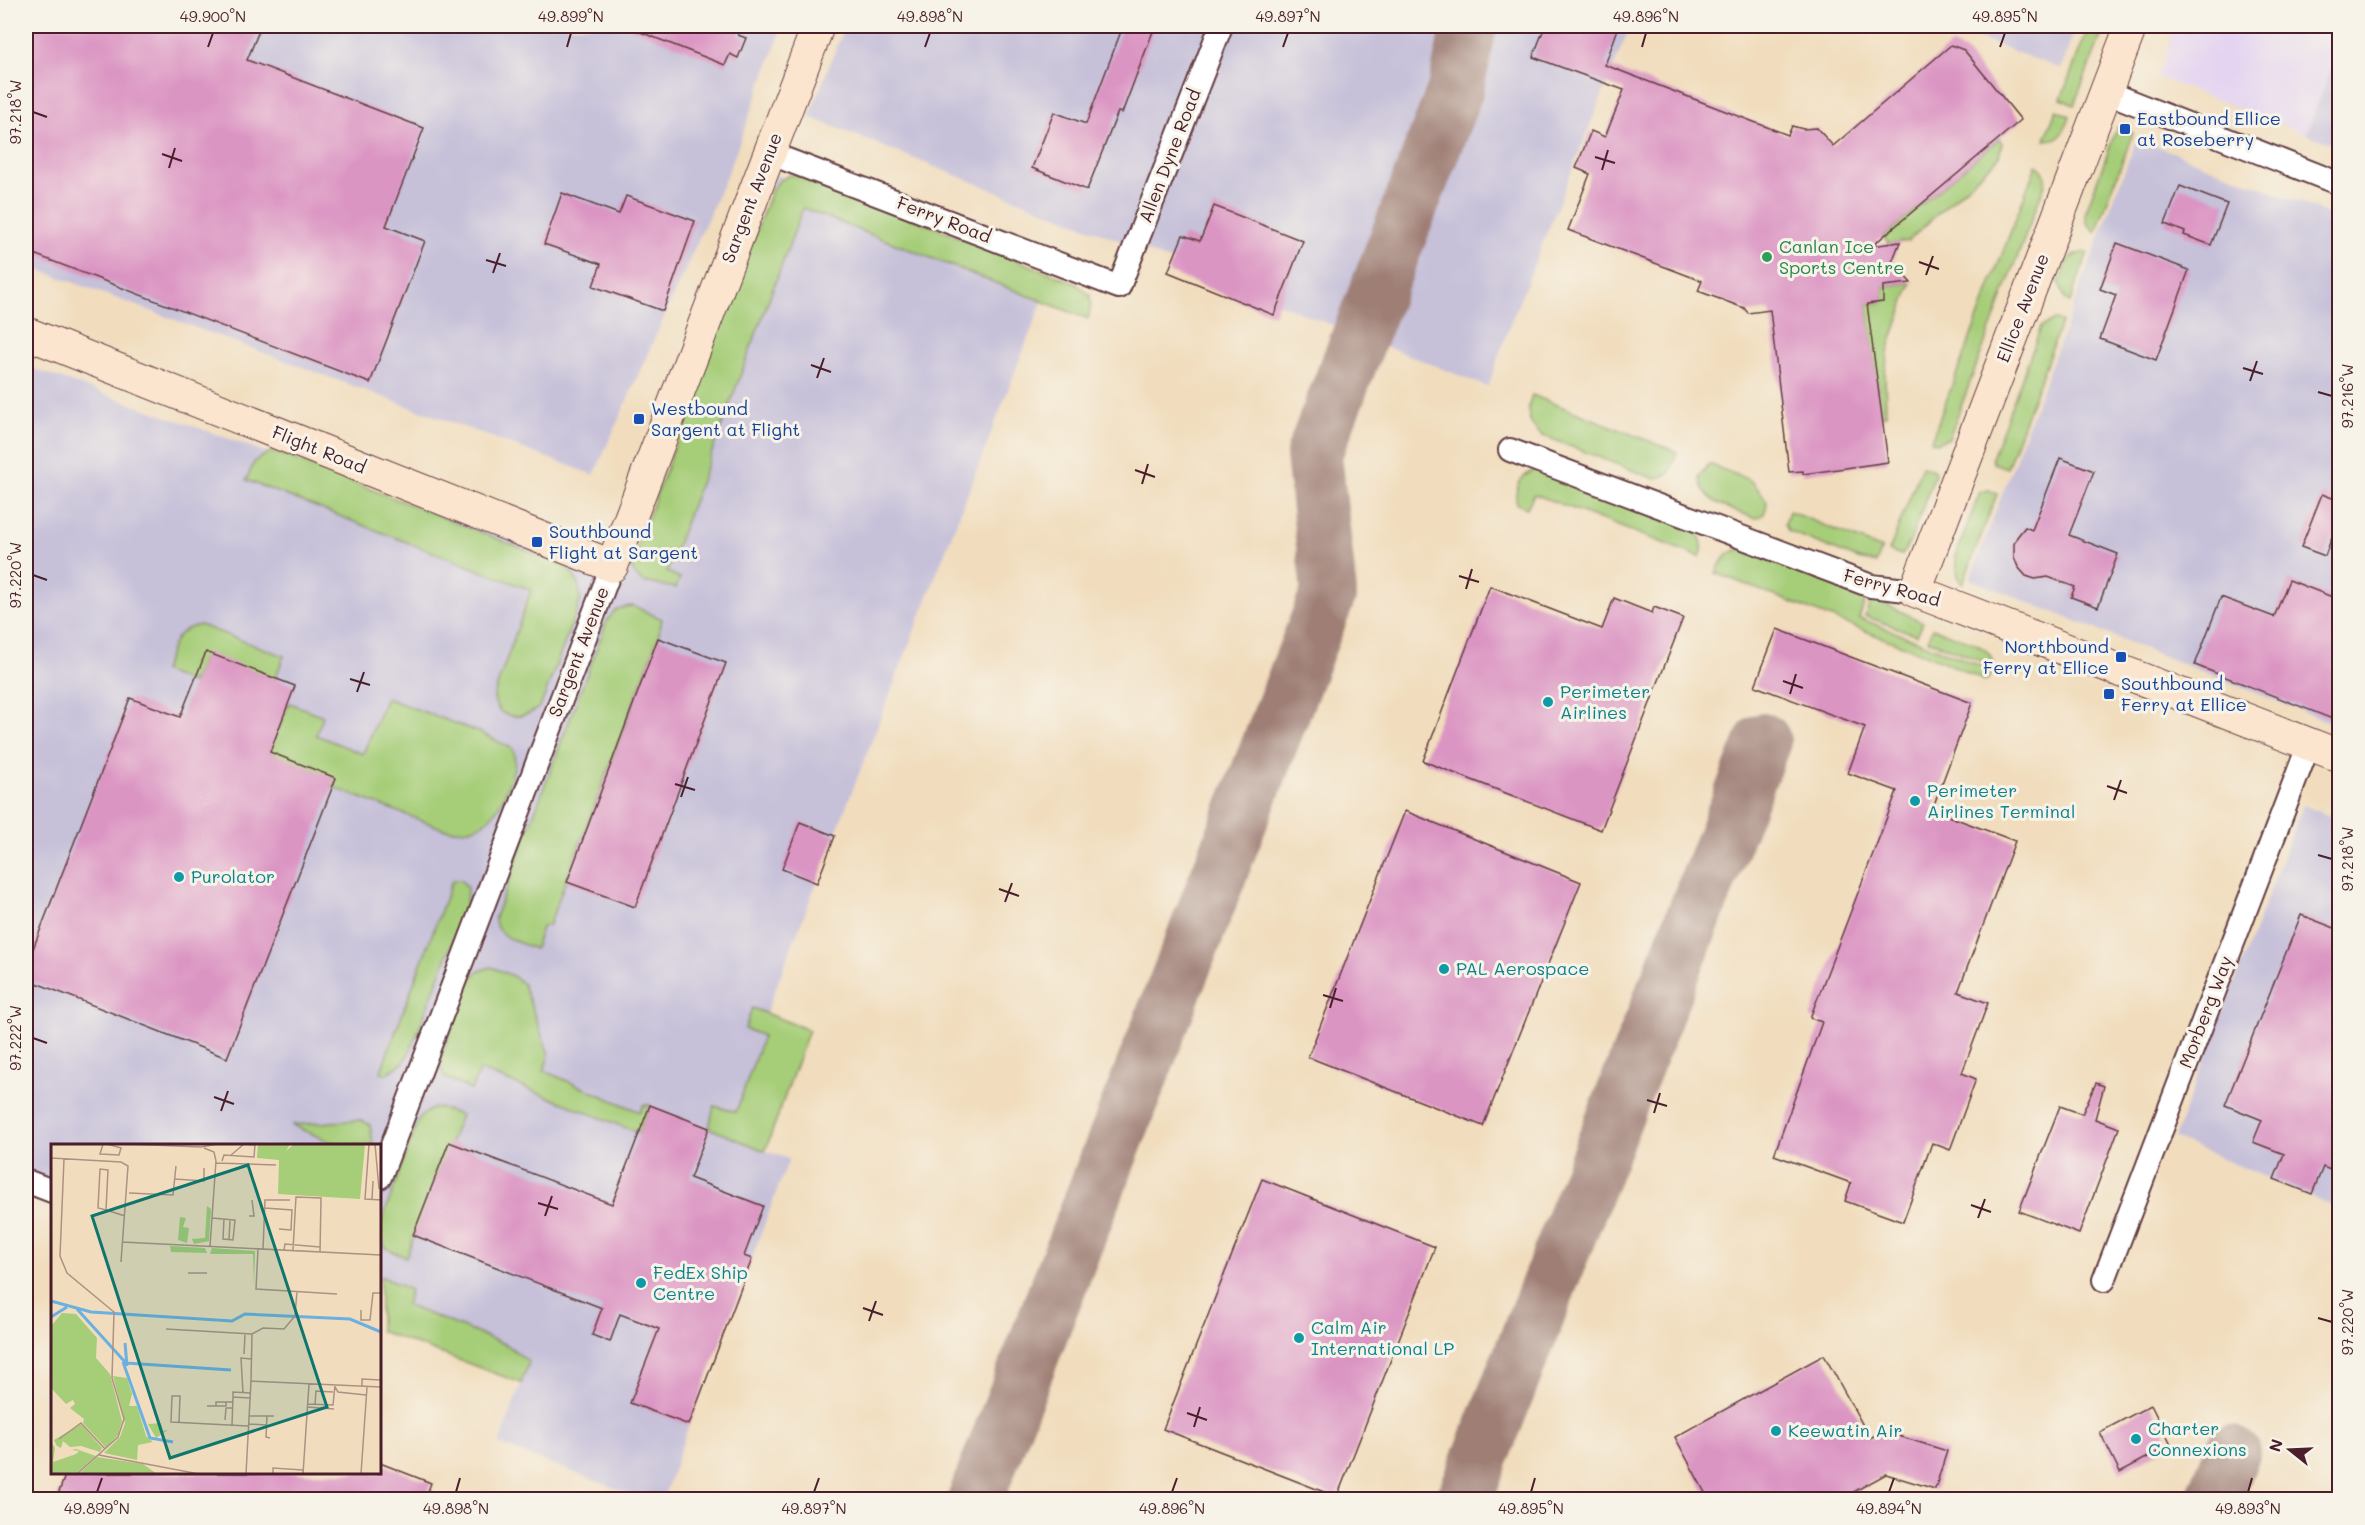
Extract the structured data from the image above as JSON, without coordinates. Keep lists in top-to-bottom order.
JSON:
{
  "streets": {
    "street": [
      "Allen Dyne Road",
      "Sargent Avenue",
      "Ferry Road",
      "Ellice Avenue",
      "Flight Road",
      "Morberg Way"
    ]
  },
  "crossings": [
    ["Allen Dyne Road", "Ferry Road"],
    ["Sargent Avenue", "Ferry Road"],
    ["Sargent Avenue", "Flight Road"],
    ["Ferry Road", "Ellice Avenue"],
    ["Ferry Road", "Morberg Way"]
  ],
  "places": {
    "transit": [
      "Eastbound Ellice at Roseberry",
      "Westbound Sargent at Flight",
      "Southbound Flight at Sargent",
      "Northbound Ferry at Ellice",
      "Southbound Ferry at Ellice"
    ],
    "other": [
      "Canlan Ice Sports Centre",
      "Perimeter Airlines",
      "Perimeter Airlines Terminal",
      "Purolator",
      "PAL Aerospace",
      "FedEx Ship Centre",
      "Calm Air International LP",
      "Keewatin Air",
      "Charter Connexions"
    ]
  },
  "north": "left",
  "coordinates": [
    "49.900°N",
    "49.899°N",
    "49.898°N",
    "49.897°N",
    "49.896°N",
    "49.895°N",
    "97.218°W",
    "97.216°W",
    "97.220°W",
    "97.222°W",
    "49.894°N",
    "49.893°N"
  ]
}
